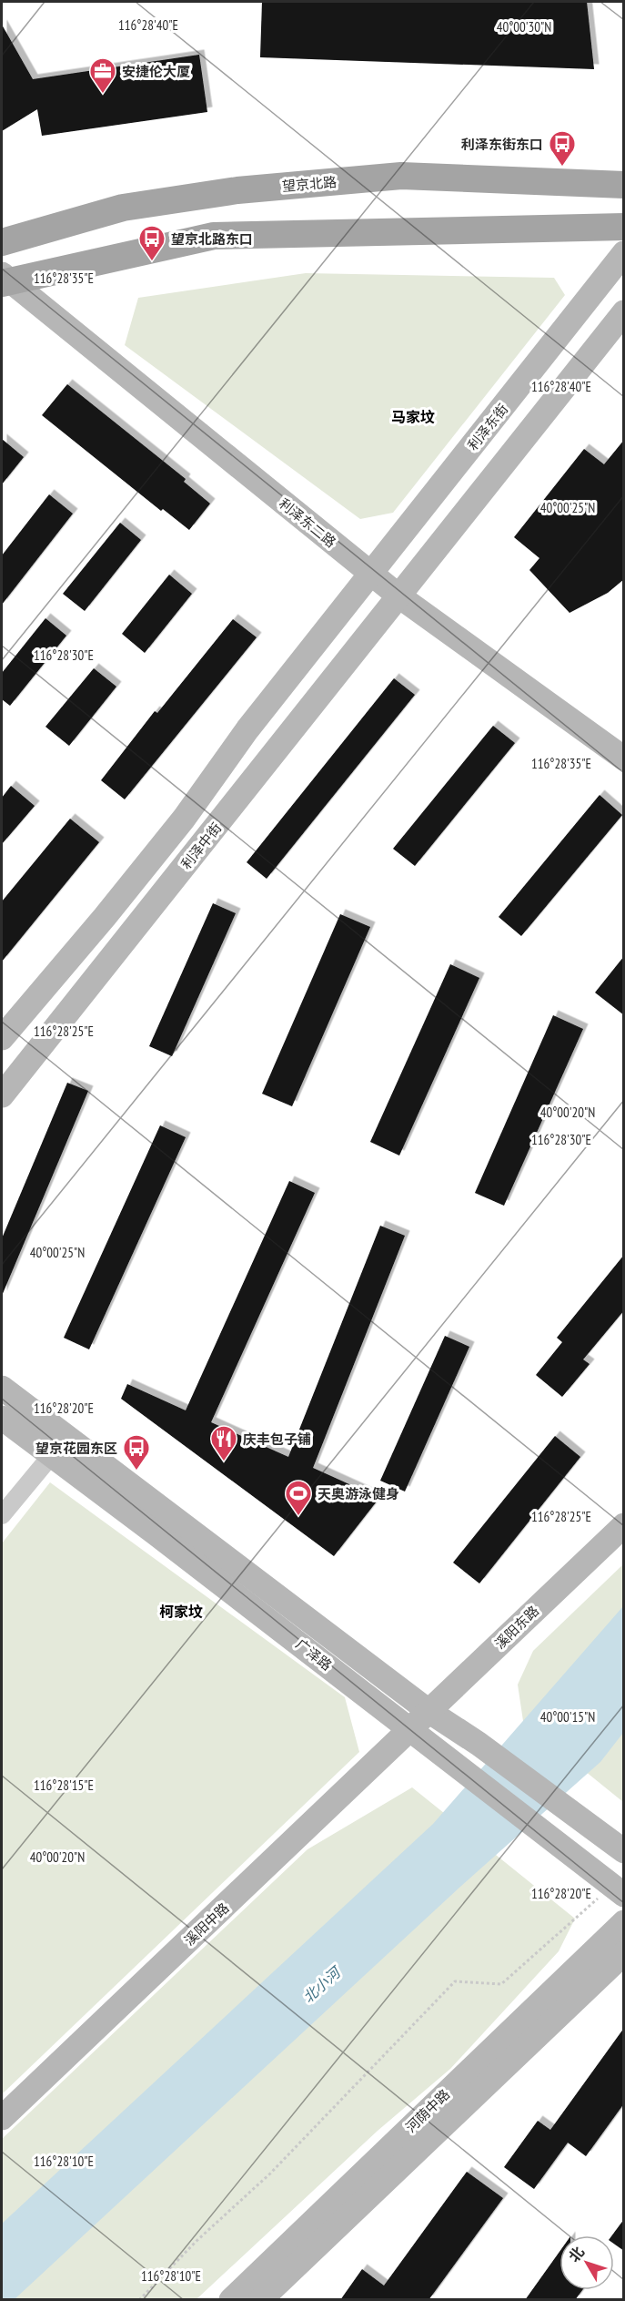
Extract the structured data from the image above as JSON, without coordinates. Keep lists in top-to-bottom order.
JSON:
{
  "streets": {
    "main road": ["望京北路"],
    "street": [
      "利泽东街",
      "利泽东二路",
      "利泽中街",
      "溪阳东路",
      "广泽路",
      "溪阳中路",
      "河荫中路"
    ]
  },
  "crossings": [
    ["利泽东街", "利泽东二路"],
    ["利泽东二路", "利泽中街"],
    ["溪阳东路", "广泽路"],
    ["溪阳东路", "溪阳中路"],
    ["广泽路", "溪阳中路"]
  ],
  "districts": ["马家坟", "柯家坟"],
  "water": ["北小河"],
  "places": {
    "office": ["安捷伦大厦"],
    "bus stop": ["利泽东街东口", "望京北路东口", "望京花园东区"],
    "restaurant": ["庆丰包子铺"],
    "sports": ["天奥游泳健身"]
  },
  "north": "top left",
  "coordinates": [
    "116°28'40\"E",
    "40°00'30\"N",
    "116°28'35\"E",
    "40°00'25\"N",
    "116°28'30\"E",
    "116°28'25\"E",
    "40°00'20\"N",
    "116°28'20\"E",
    "40°00'15\"N",
    "116°28'15\"E",
    "116°28'10\"E"
  ]
}
